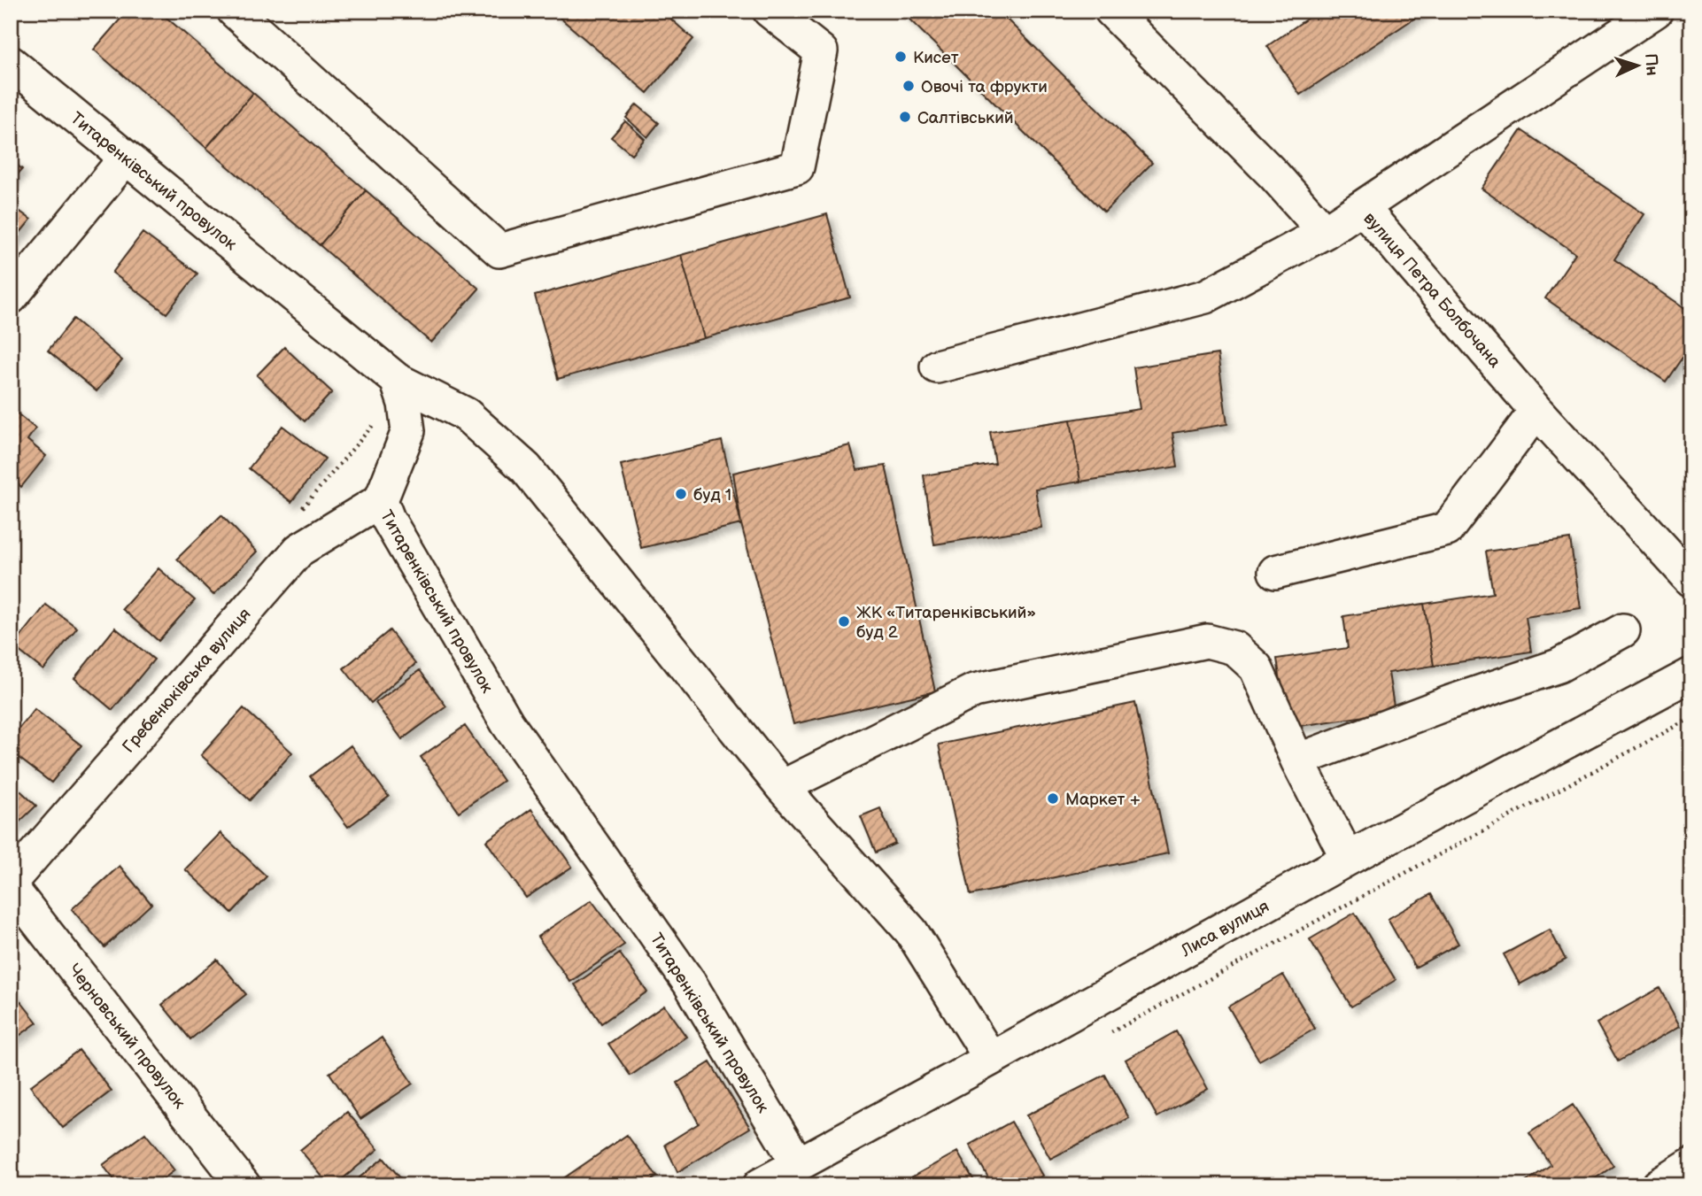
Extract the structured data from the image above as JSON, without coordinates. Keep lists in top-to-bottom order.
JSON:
{
  "streets": {
    "street": [
      "Титаренківський провулок",
      "вулиця Петра Болбочана",
      "Гребенюківська вулиця",
      "Лиса вулиця",
      "Черновський провулок"
    ]
  },
  "crossings": [
    ["Титаренківський провулок", "Гребенюківська вулиця"],
    ["Титаренківський провулок", "Лиса вулиця"]
  ],
  "places": [
    "Кисет",
    "Овочі та фрукти",
    "Салтівський",
    "буд 1",
    "ЖК «Титаренківський» буд 2",
    "Маркет +"
  ],
  "north": "right"
}
